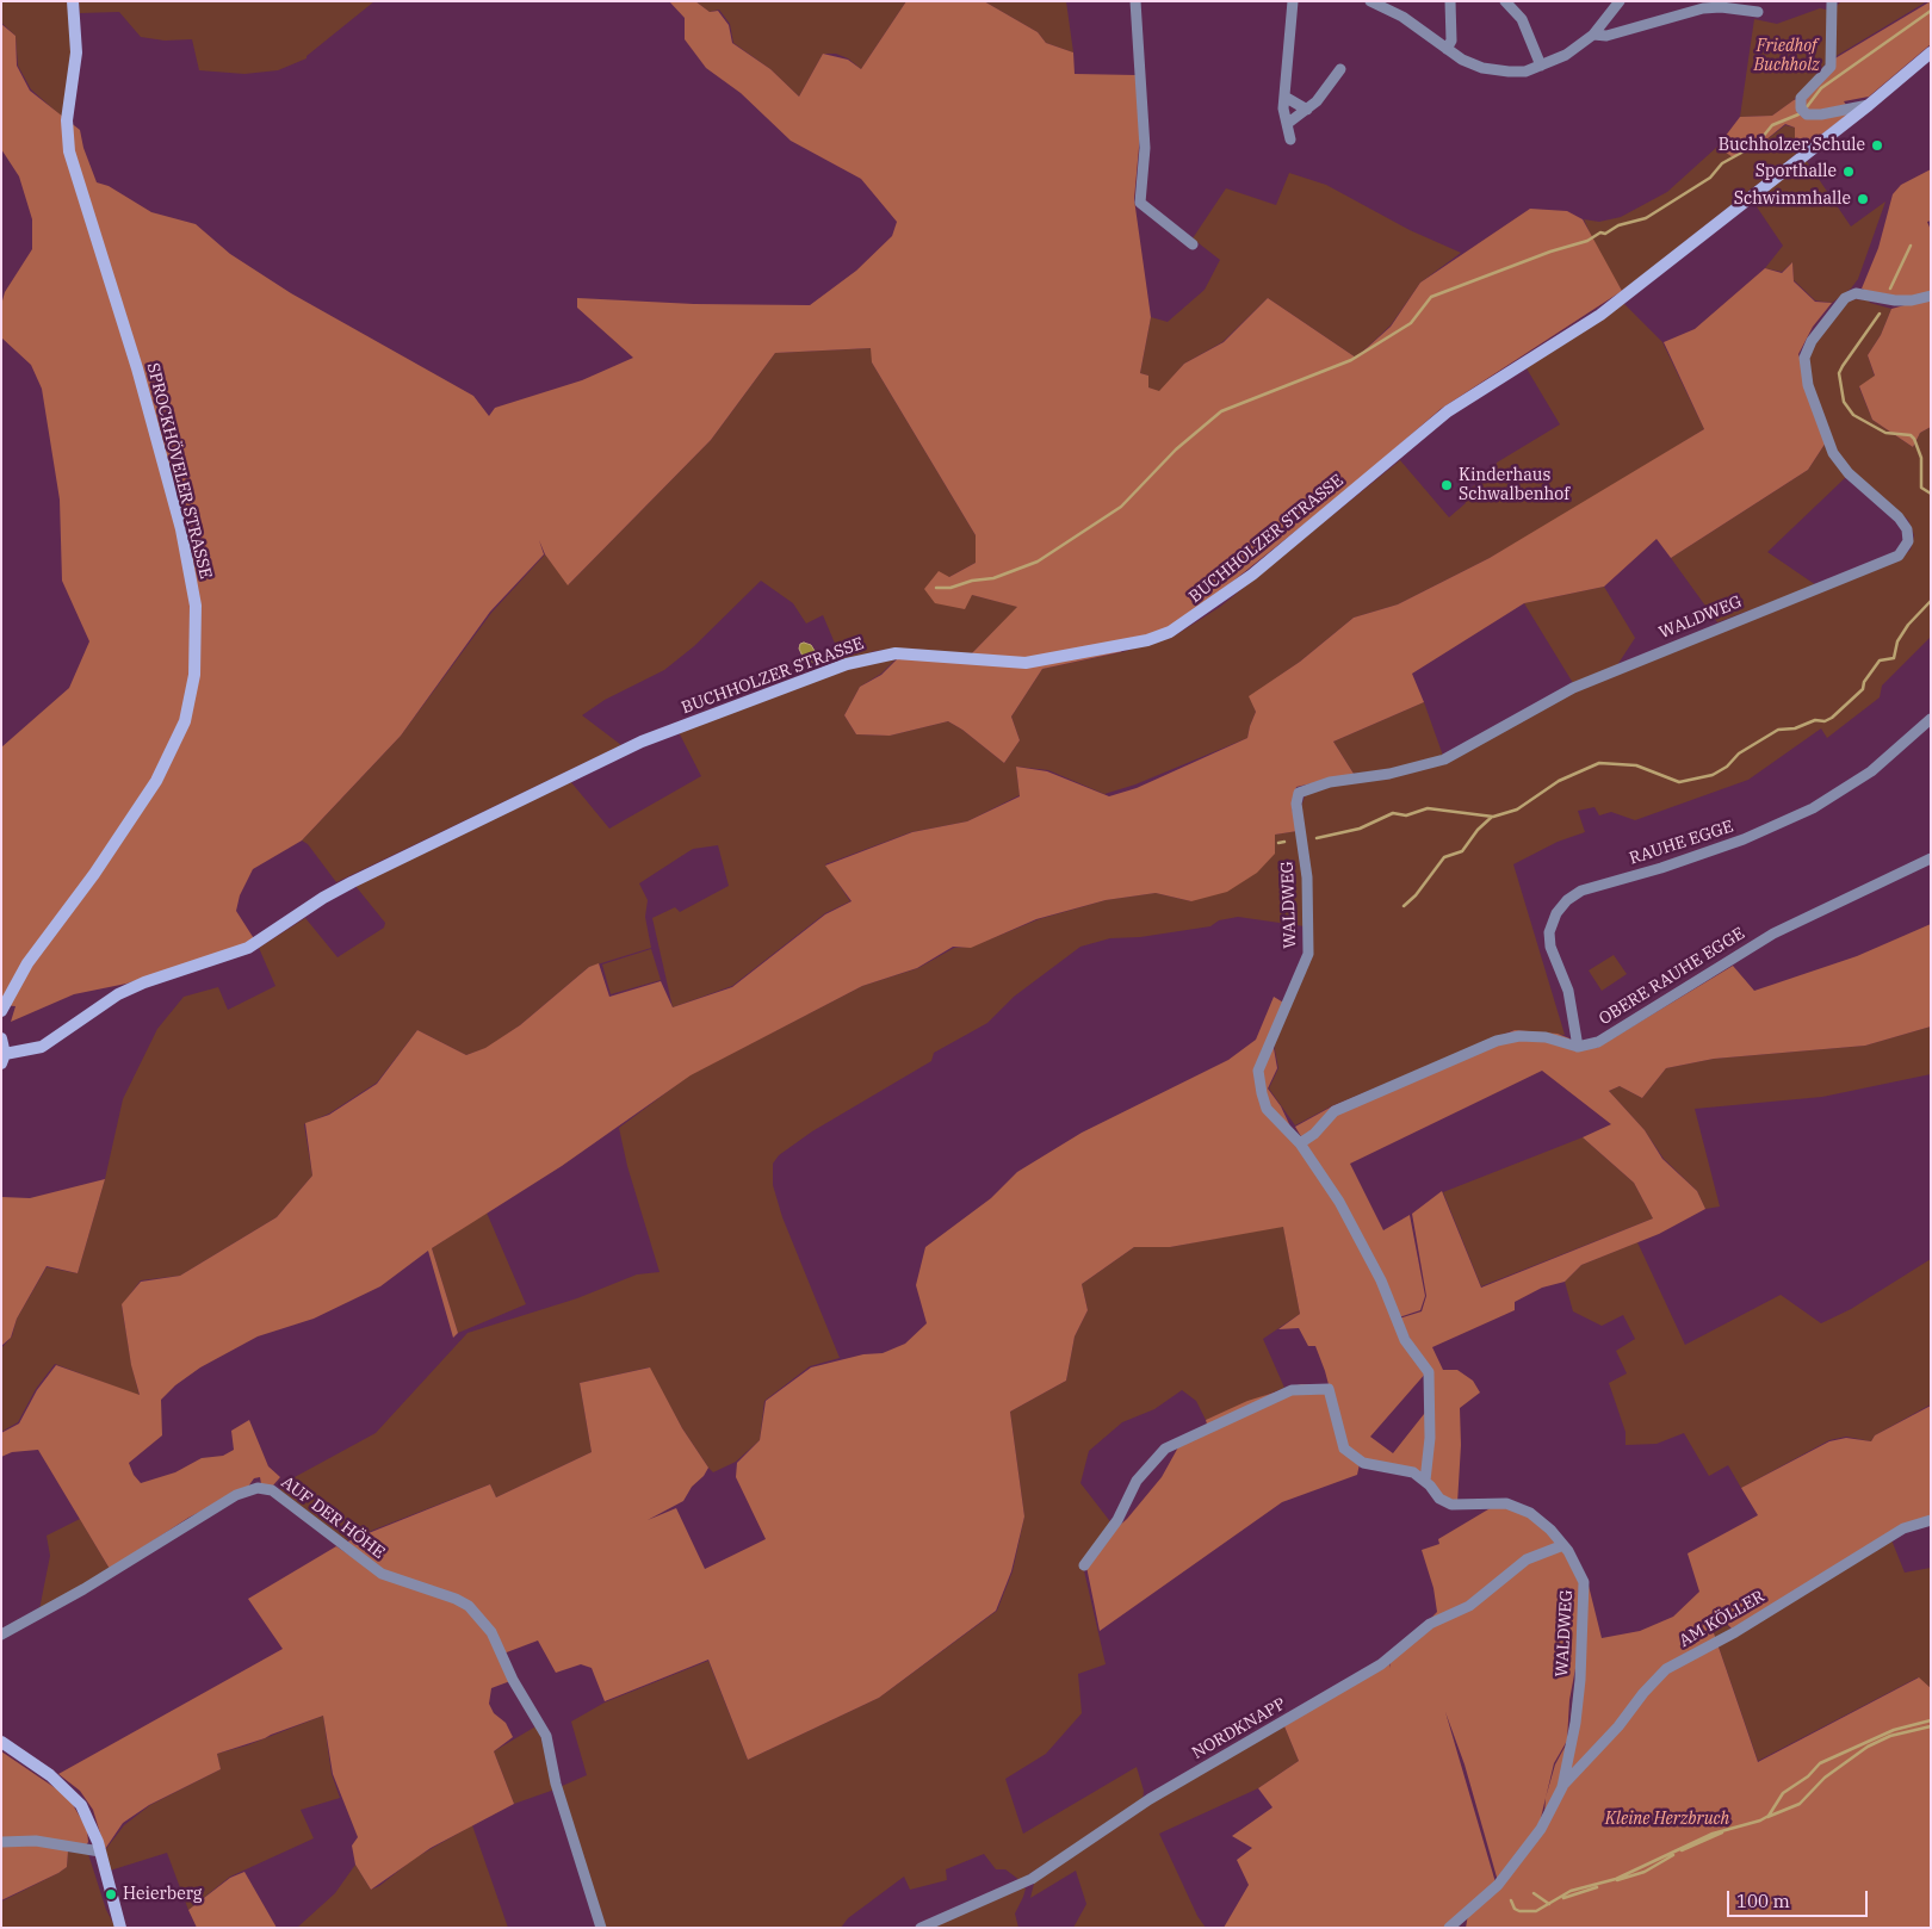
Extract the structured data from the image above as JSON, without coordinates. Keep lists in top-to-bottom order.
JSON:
{
  "streets": {
    "street": [
      "SPROCKHÖVELER STRASSE",
      "BUCHHOLZER STRASSE",
      "WALDWEG",
      "RAUHE EGGE",
      "OBERE RAUHE EGGE",
      "AUF DER HÖHE",
      "AM KÖLLER",
      "NORDKNAPP"
    ]
  },
  "crossings": [
    ["WALDWEG", "AM KÖLLER"],
    ["WALDWEG", "NORDKNAPP"],
    ["RAUHE EGGE", "OBERE RAUHE EGGE"]
  ],
  "parks": ["Friedhof Buchholz", "Kleine Herzbruch"],
  "places": [
    "Buchholzer Schule",
    "Sporthalle",
    "Schwimmhalle",
    "Kinderhaus Schwalbenhof",
    "Heierberg"
  ],
  "scale_bar": "100 m"
}
